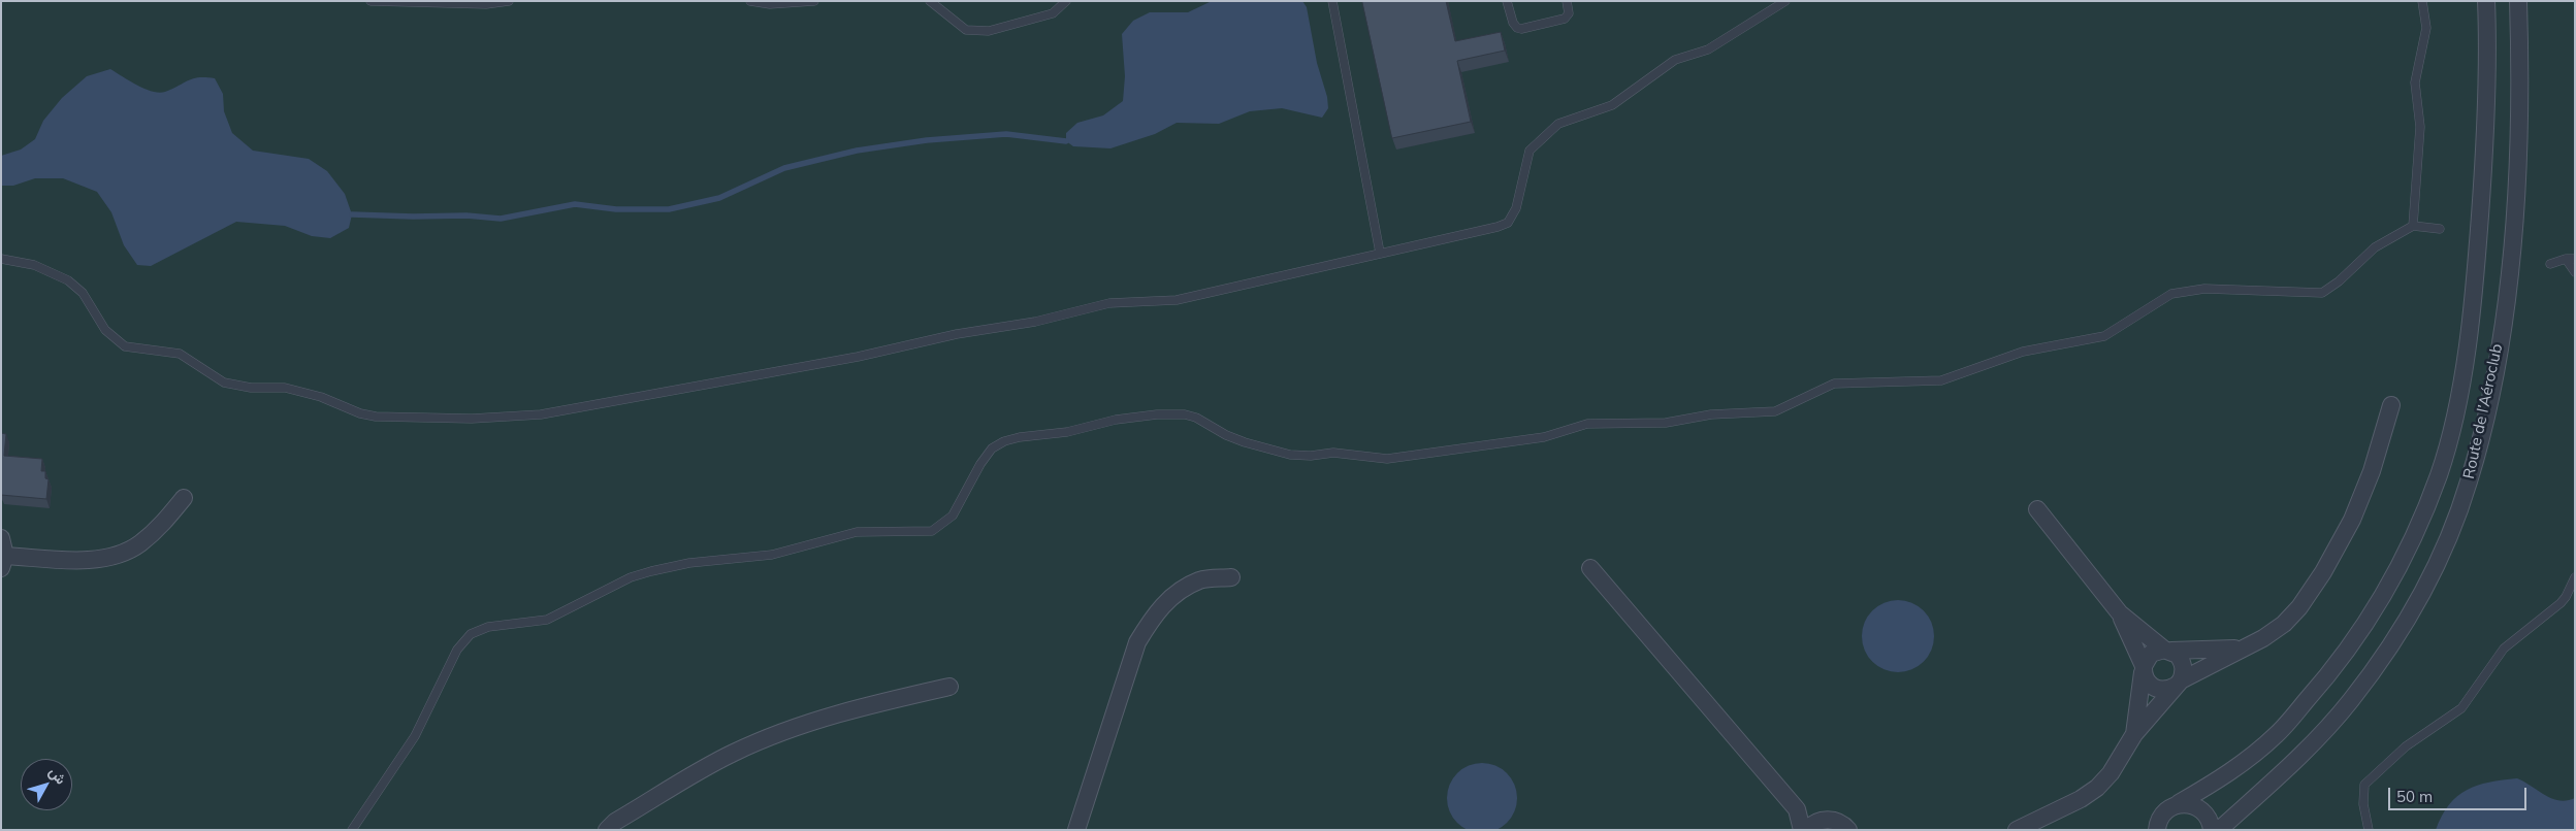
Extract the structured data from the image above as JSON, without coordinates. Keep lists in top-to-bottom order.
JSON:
{
  "streets": {
    "street": ["Route de l’Aéroclub"]
  },
  "scale_bar": "50 m",
  "north": "top right"
}
